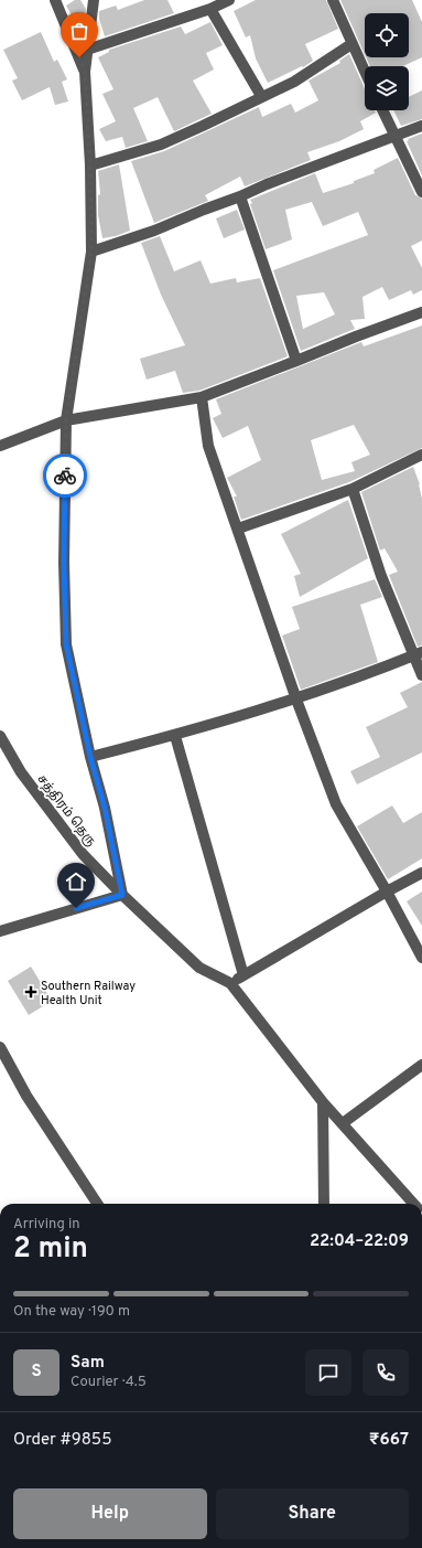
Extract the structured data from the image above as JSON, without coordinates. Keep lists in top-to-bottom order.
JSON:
{
  "streets": {
    "street": ["சத்திரம் தெரு"]
  },
  "places": {
    "health": ["Southern Railway Health Unit"]
  },
  "page": {
    "heading": ["2 min", "Arriving in", "22:04–22:09"],
    "panel": [
      "Sam",
      "Courier · 4.5",
      "Order #9855",
      "₹667"
    ],
    "bar": "On the way · 190 m",
    "round": "S",
    "buttons": ["Help", "Share"]
  }
}
